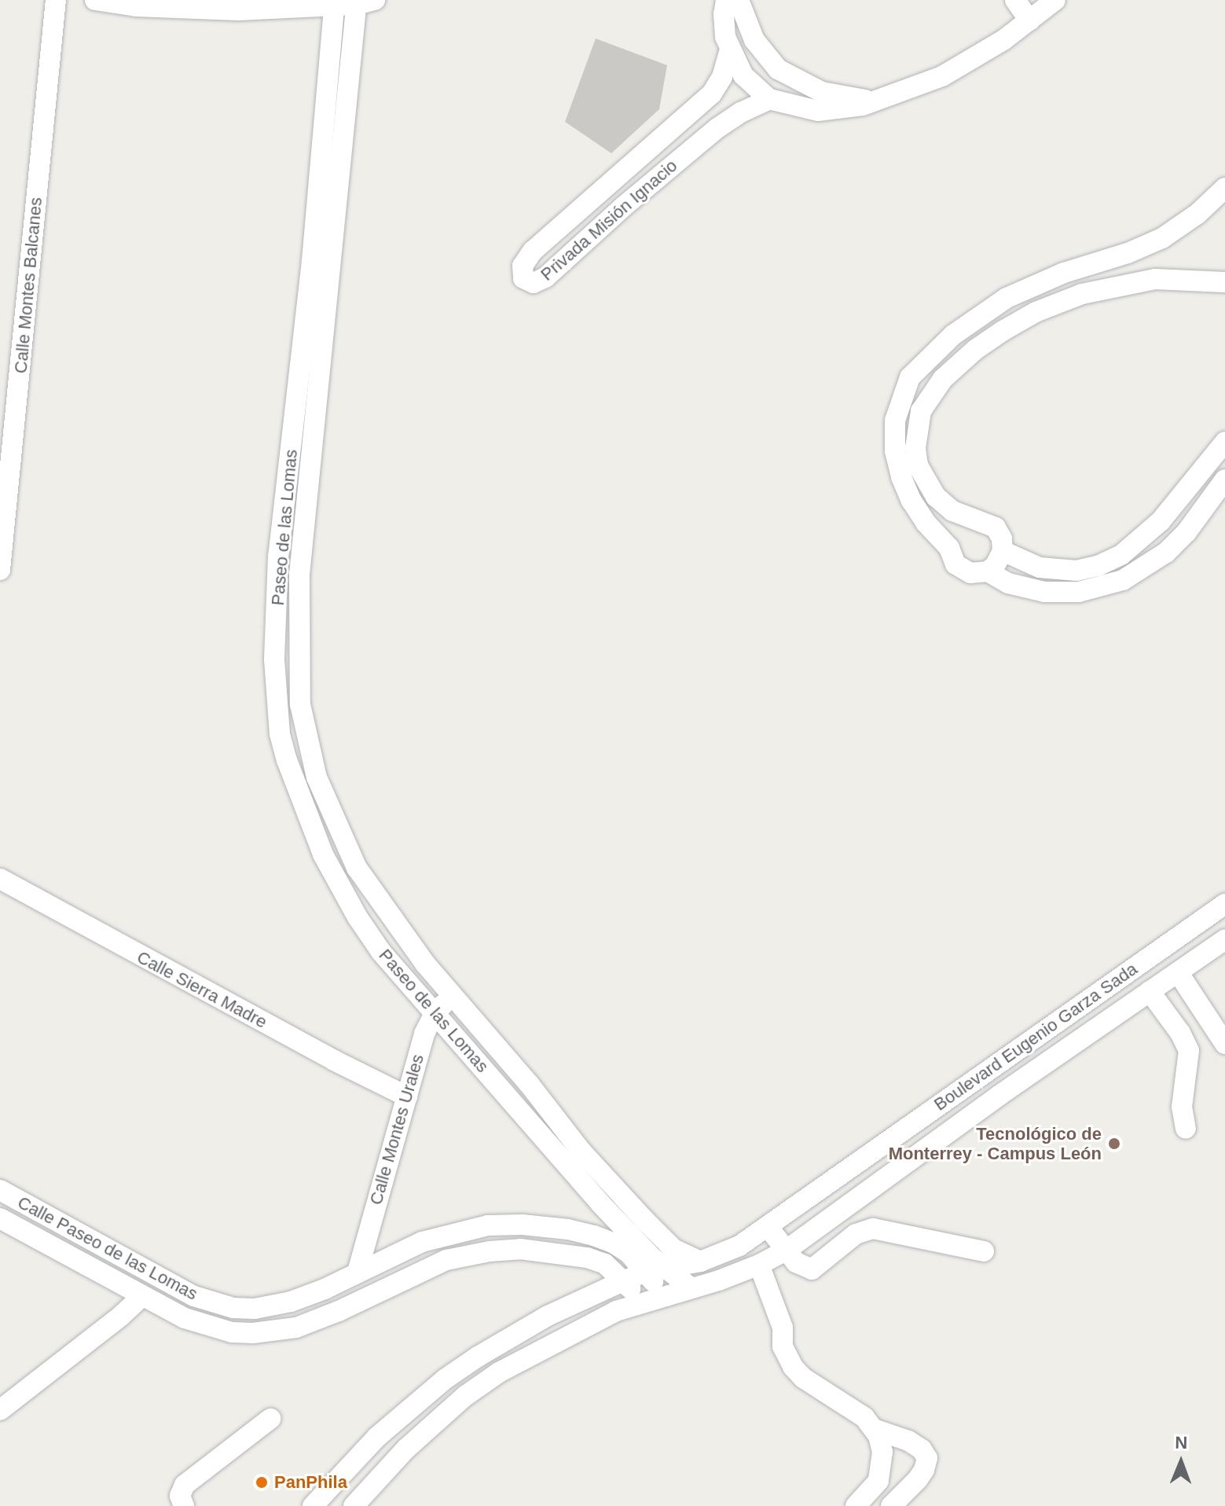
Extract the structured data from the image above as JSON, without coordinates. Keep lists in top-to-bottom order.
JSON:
{
  "streets": {
    "street": [
      "Privada Misión Ignacio",
      "Calle Montes Balcanes",
      "Paseo de las Lomas",
      "Calle Sierra Madre",
      "Boulevard Eugenio Garza Sada",
      "Calle Montes Urales",
      "Calle Paseo de las Lomas"
    ]
  },
  "crossings": [
    ["Paseo de las Lomas", "Boulevard Eugenio Garza Sada"],
    ["Paseo de las Lomas", "Calle Montes Urales"],
    ["Calle Sierra Madre", "Calle Montes Urales"],
    ["Boulevard Eugenio Garza Sada", "Calle Paseo de las Lomas"],
    ["Calle Montes Urales", "Calle Paseo de las Lomas"]
  ],
  "places": ["Tecnológico de Monterrey - Campus León", "PanPhila"],
  "north": "top"
}
